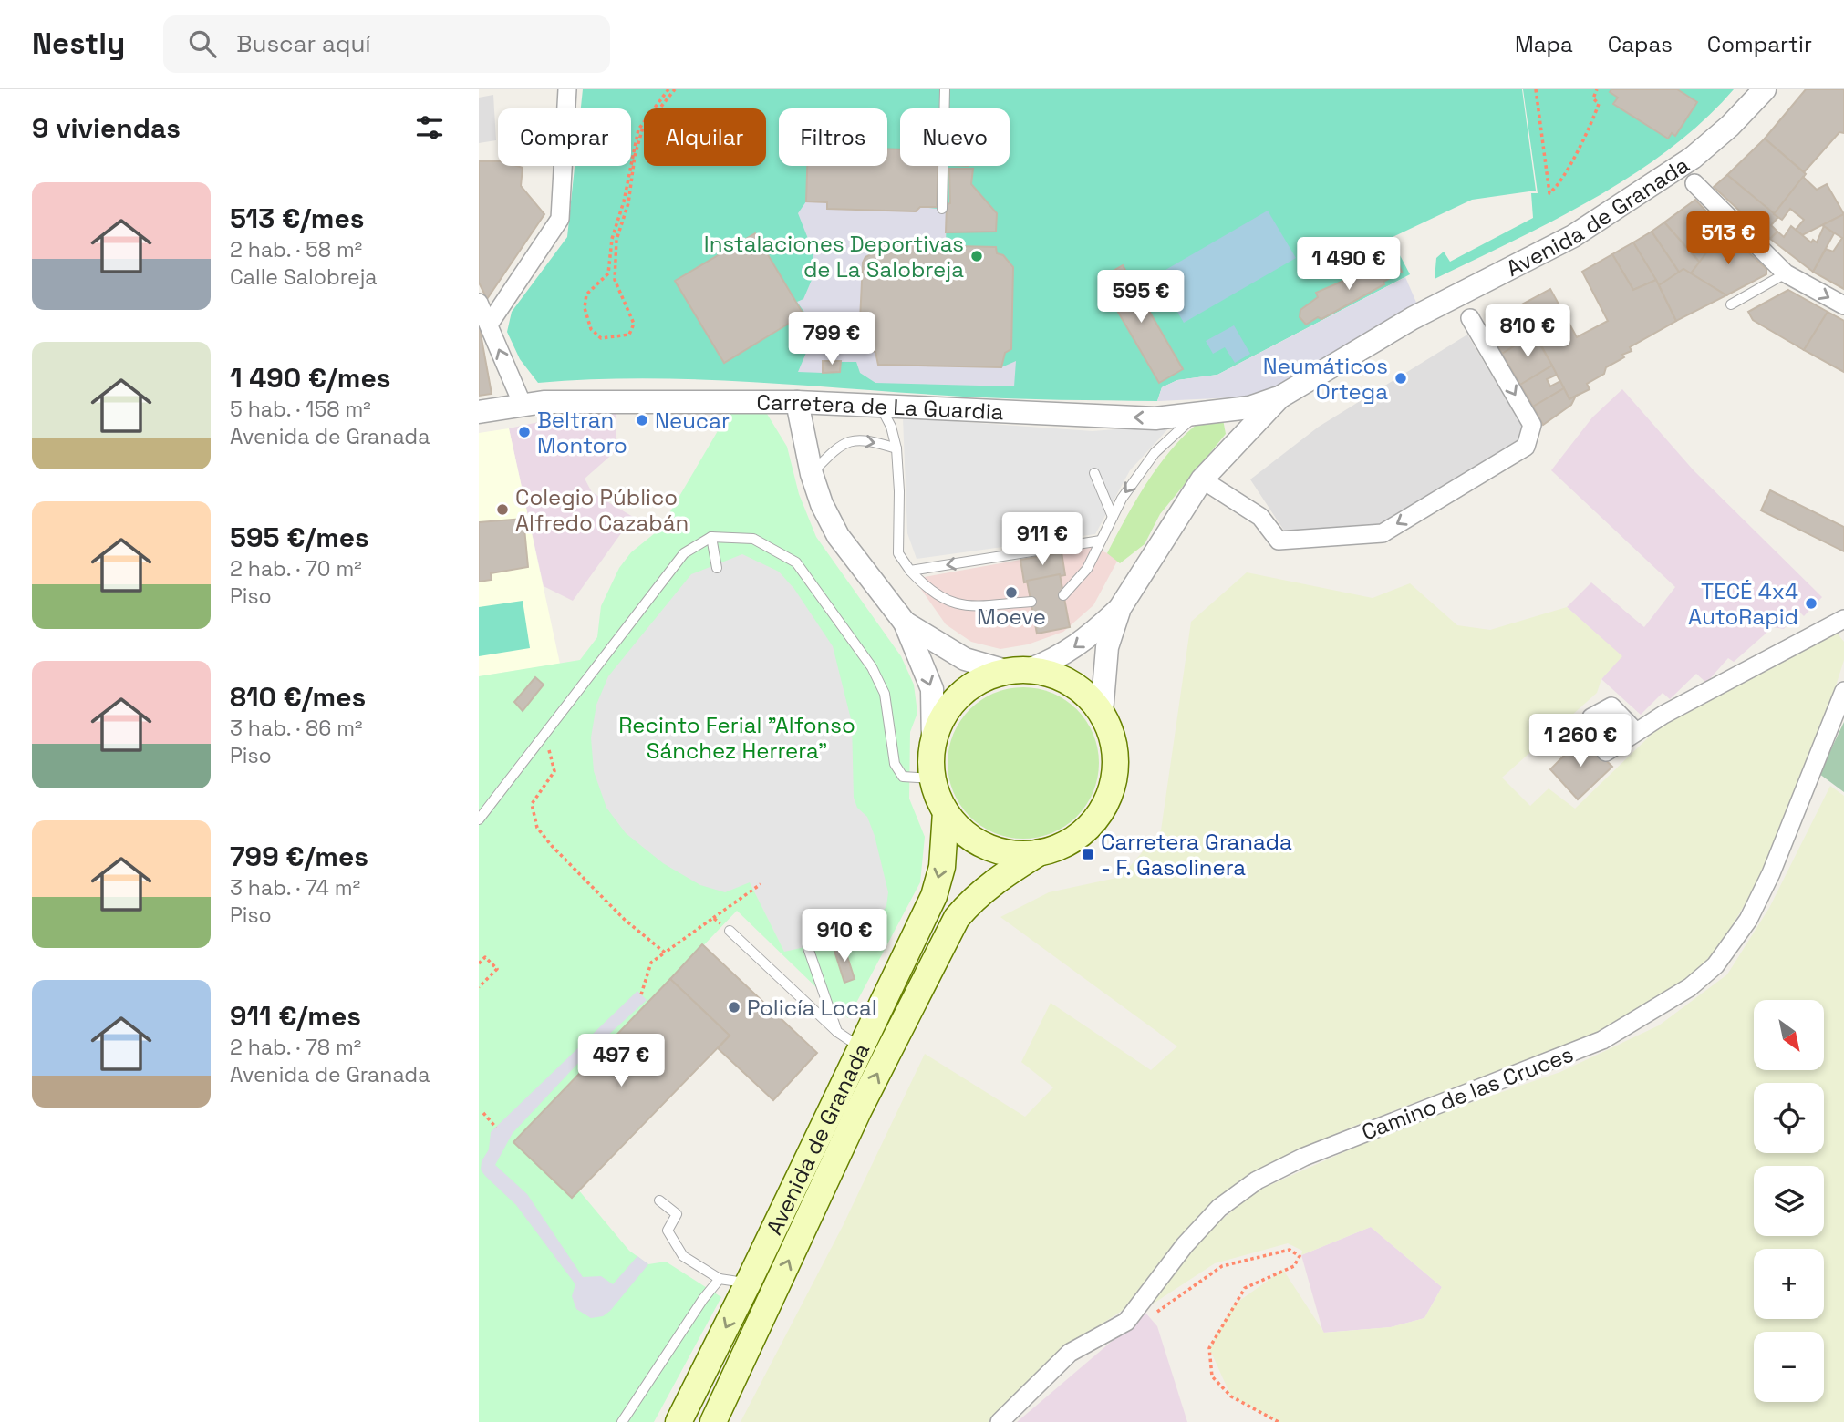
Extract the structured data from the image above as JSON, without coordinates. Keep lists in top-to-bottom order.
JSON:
{
  "streets": {
    "main road": ["Avenida de Granada"],
    "street": ["Carretera de La Guardia", "Camino de las Cruces"]
  },
  "crossings": [
    ["Avenida de Granada", "Carretera de La Guardia"]
  ],
  "one_way": ["Carretera de La Guardia"],
  "parks": ["Recinto Ferial \"Alfonso Sánchez Herrera\""],
  "places": {
    "other": [
      "Instalaciones Deportivas de La Salobreja",
      "Neumáticos Ortega",
      "Neucar",
      "Beltran Montoro",
      "Colegio Público Alfredo Cazabán",
      "Moeve",
      "TECÉ 4x4 AutoRapid",
      "Policía Local"
    ],
    "transit": ["Carretera Granada - F. Gasolinera"]
  },
  "north": "bottom right",
  "page": {
    "header": "Nestly",
    "search": "Buscar aquí",
    "nav": ["Mapa", "Capas", "Compartir"],
    "heading": "9 viviendas",
    "chip": [
      "Comprar",
      "Alquilar",
      "Filtros",
      "Nuevo"
    ],
    "list": [
      {
        "name": "513 €/mes",
        "note": "2 hab. · 58 m² · Calle Salobreja"
      },
      {
        "name": "1 490 €/mes",
        "note": "5 hab. · 158 m² · Avenida de Granada"
      },
      {
        "name": "595 €/mes",
        "note": "2 hab. · 70 m² · Piso"
      },
      {
        "name": "810 €/mes",
        "note": "3 hab. · 86 m² · Piso"
      },
      {
        "name": "799 €/mes",
        "note": "3 hab. · 74 m² · Piso"
      },
      {
        "name": "911 €/mes",
        "note": "2 hab. · 78 m² · Avenida de Granada"
      }
    ],
    "price": [
      "513 €",
      "1 490 €",
      "595 €",
      "810 €",
      "799 €",
      "911 €",
      "1 260 €",
      "910 €",
      "497 €"
    ],
    "map_buttons": ["+", "−"]
  }
}
